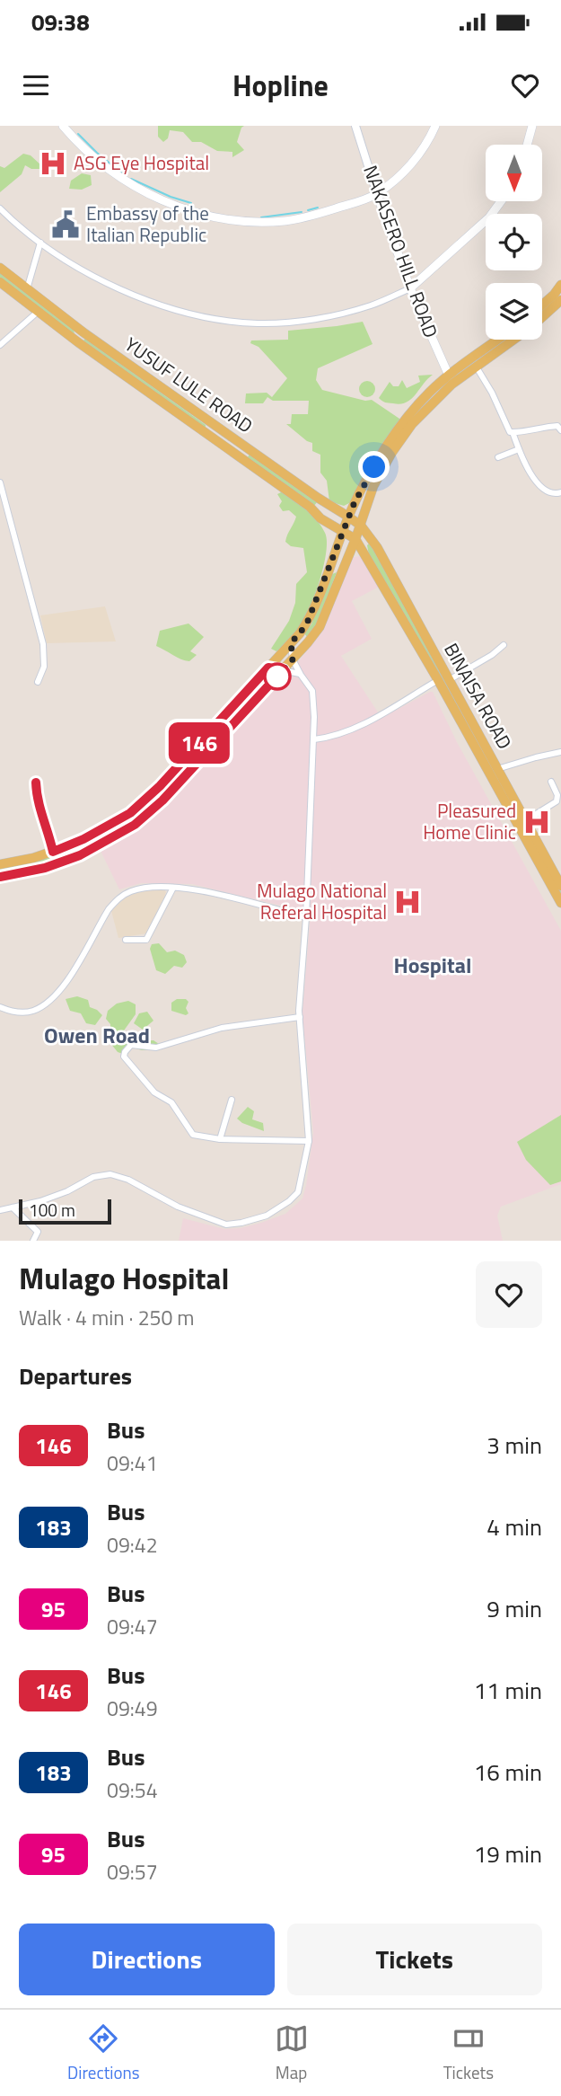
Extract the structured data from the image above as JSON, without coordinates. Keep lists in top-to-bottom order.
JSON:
{
  "streets": {
    "main road": ["NAKASERO HILL ROAD", "YUSUF LULE ROAD", "BINAISA ROAD"]
  },
  "crossings": [
    ["YUSUF LULE ROAD", "BINAISA ROAD"]
  ],
  "districts": ["Hospital", "Owen Road"],
  "places": {
    "hospital": ["ASG Eye Hospital", "Pleasured Home Clinic", "Mulago National Referal Hospital"],
    "public building": ["Embassy of the Italian Republic"]
  },
  "lines": ["bus line 146"],
  "scale_bar": "100 m",
  "north": "bottom",
  "page": {
    "status": "09:38",
    "header": "Hopline",
    "on_map": "146",
    "scale": "100 m",
    "heading": [
      ["Mulago Hospital", "Walk · 4 min · 250 m"],
      "Departures"
    ],
    "list": [
      {
        "mark": "146",
        "name": "Bus",
        "note": "09:41",
        "value": "3 min"
      },
      {
        "mark": "183",
        "name": "Bus",
        "note": "09:42",
        "value": "4 min"
      },
      {
        "mark": "95",
        "name": "Bus",
        "note": "09:47",
        "value": "9 min"
      },
      {
        "mark": "146",
        "name": "Bus",
        "note": "09:49",
        "value": "11 min"
      },
      {
        "mark": "183",
        "name": "Bus",
        "note": "09:54",
        "value": "16 min"
      },
      {
        "mark": "95",
        "name": "Bus",
        "note": "09:57",
        "value": "19 min"
      }
    ],
    "buttons": ["Directions", "Tickets"],
    "tabs": ["Directions", "Map", "Tickets"]
  }
}
